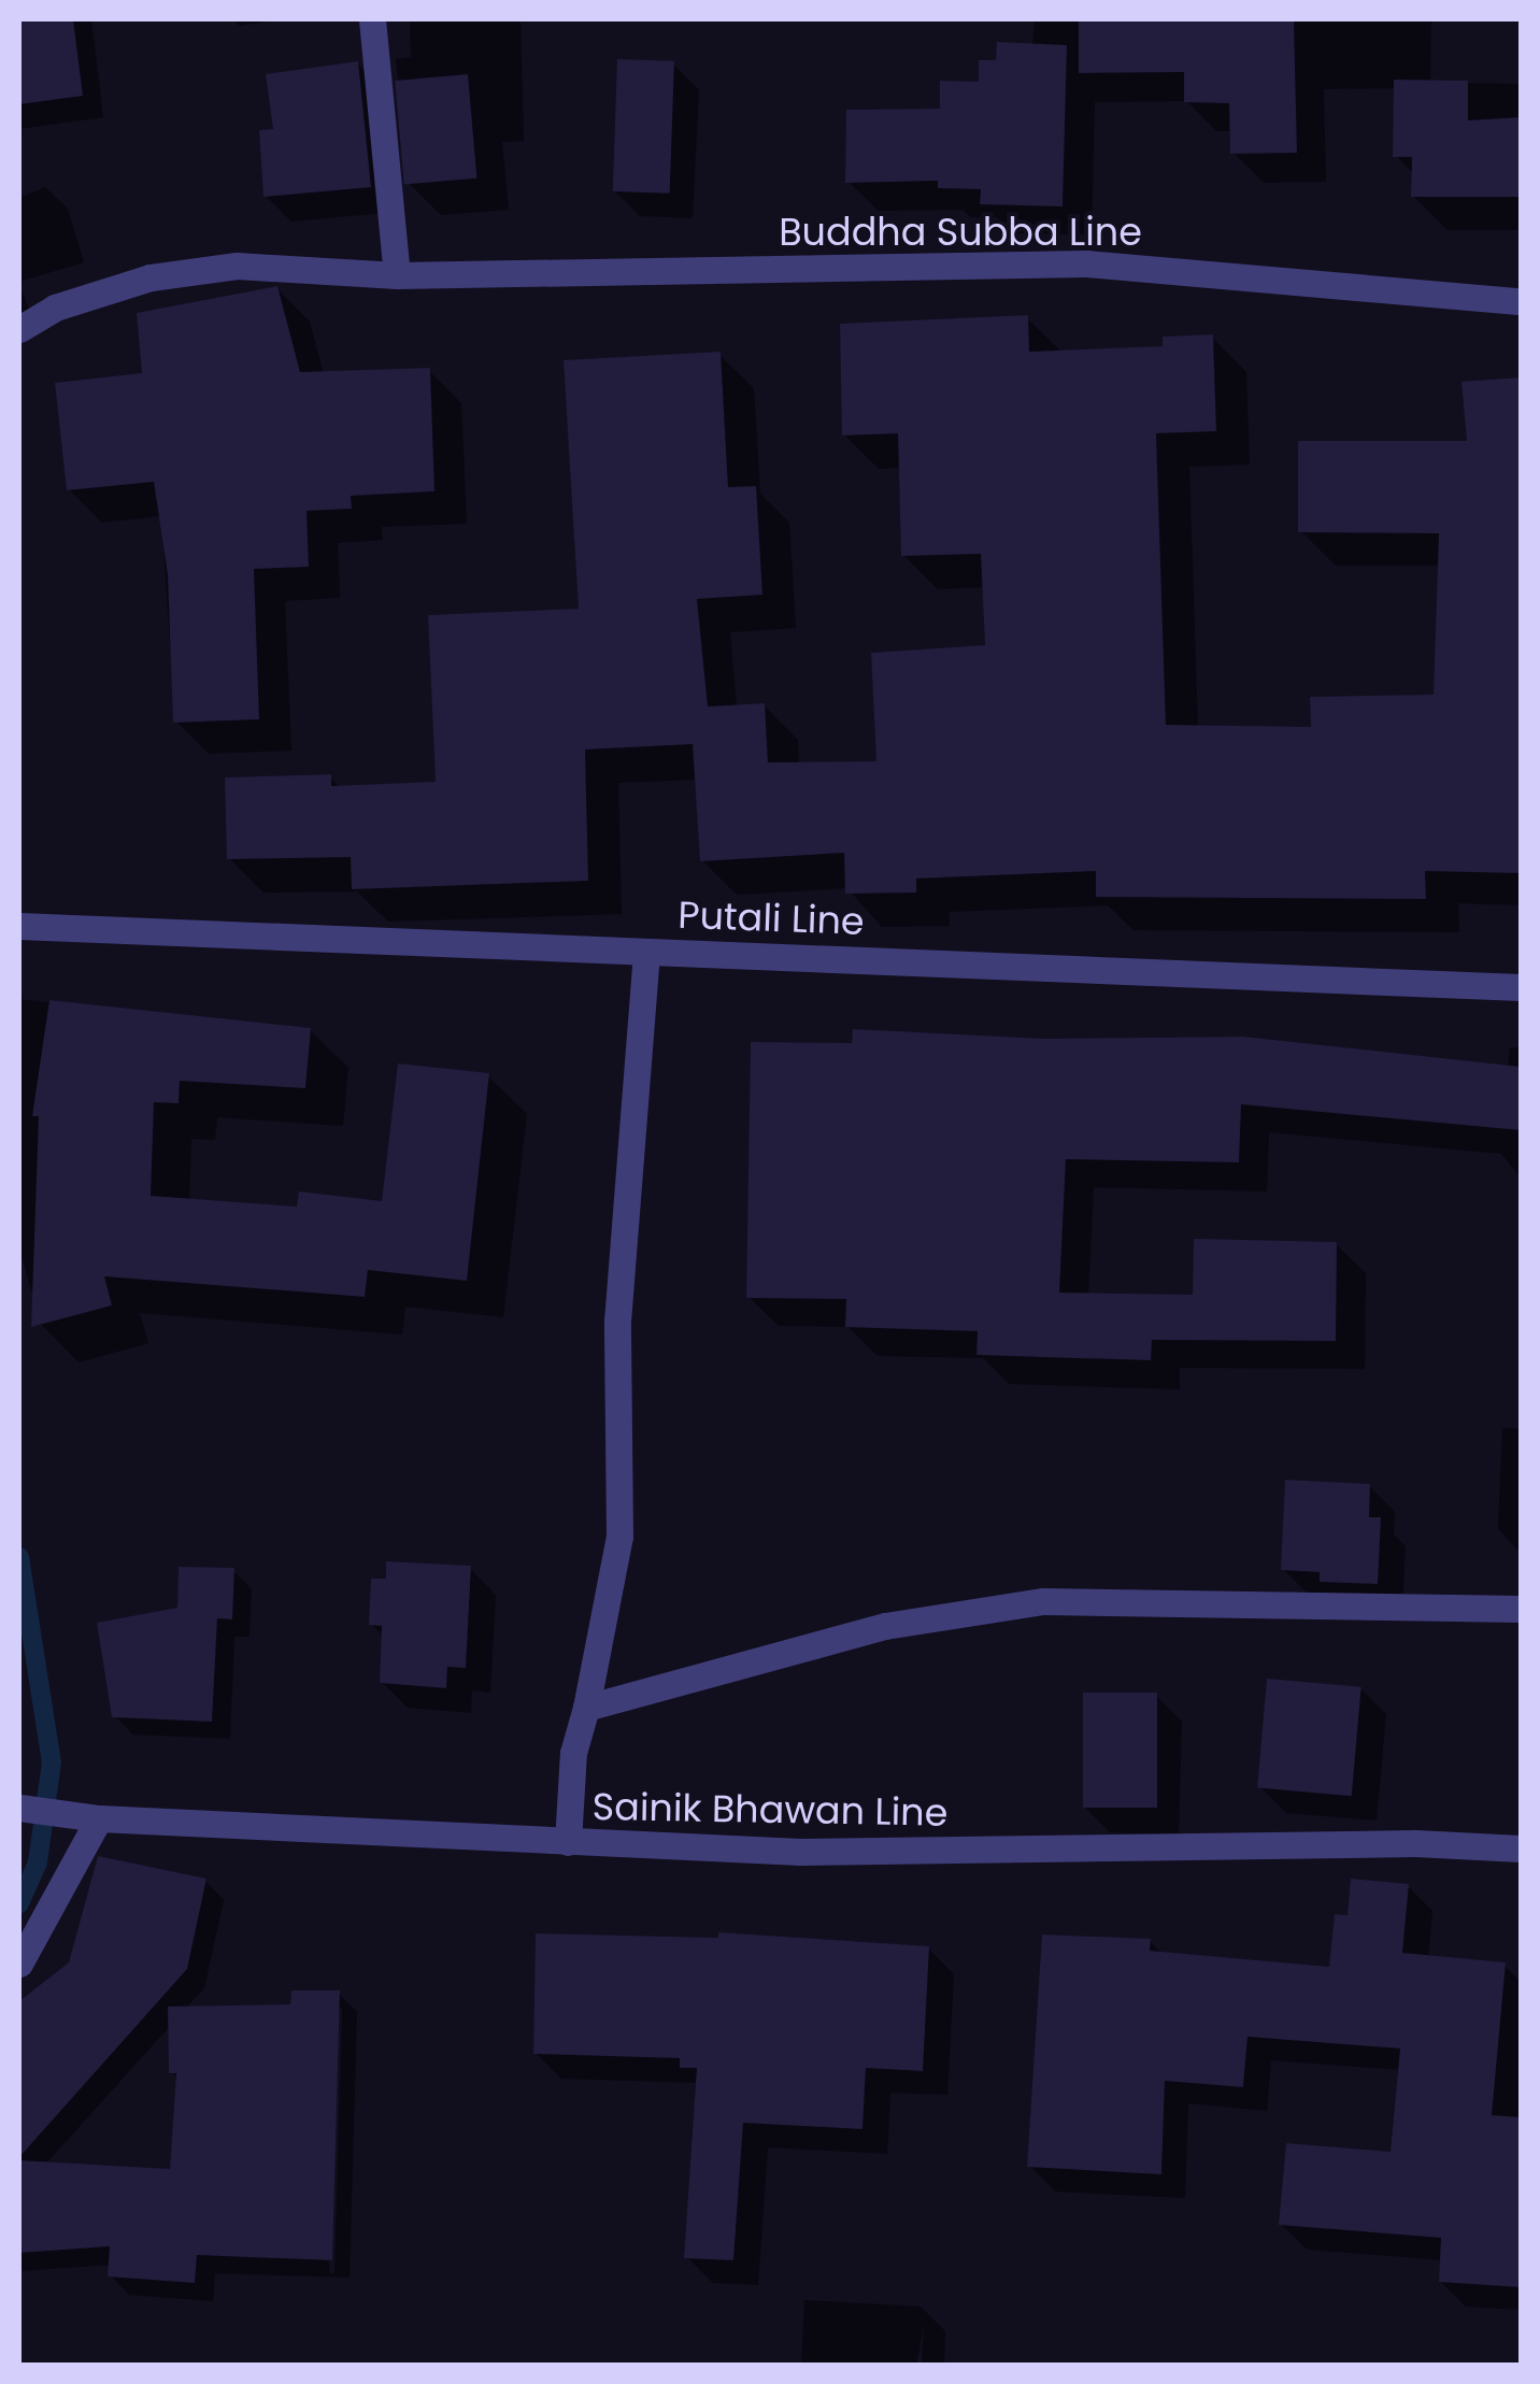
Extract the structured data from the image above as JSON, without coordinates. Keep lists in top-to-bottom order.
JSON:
{
  "streets": {
    "street": ["Buddha Subba Line", "Putali Line", "Sainik Bhawan Line"]
  }
}
